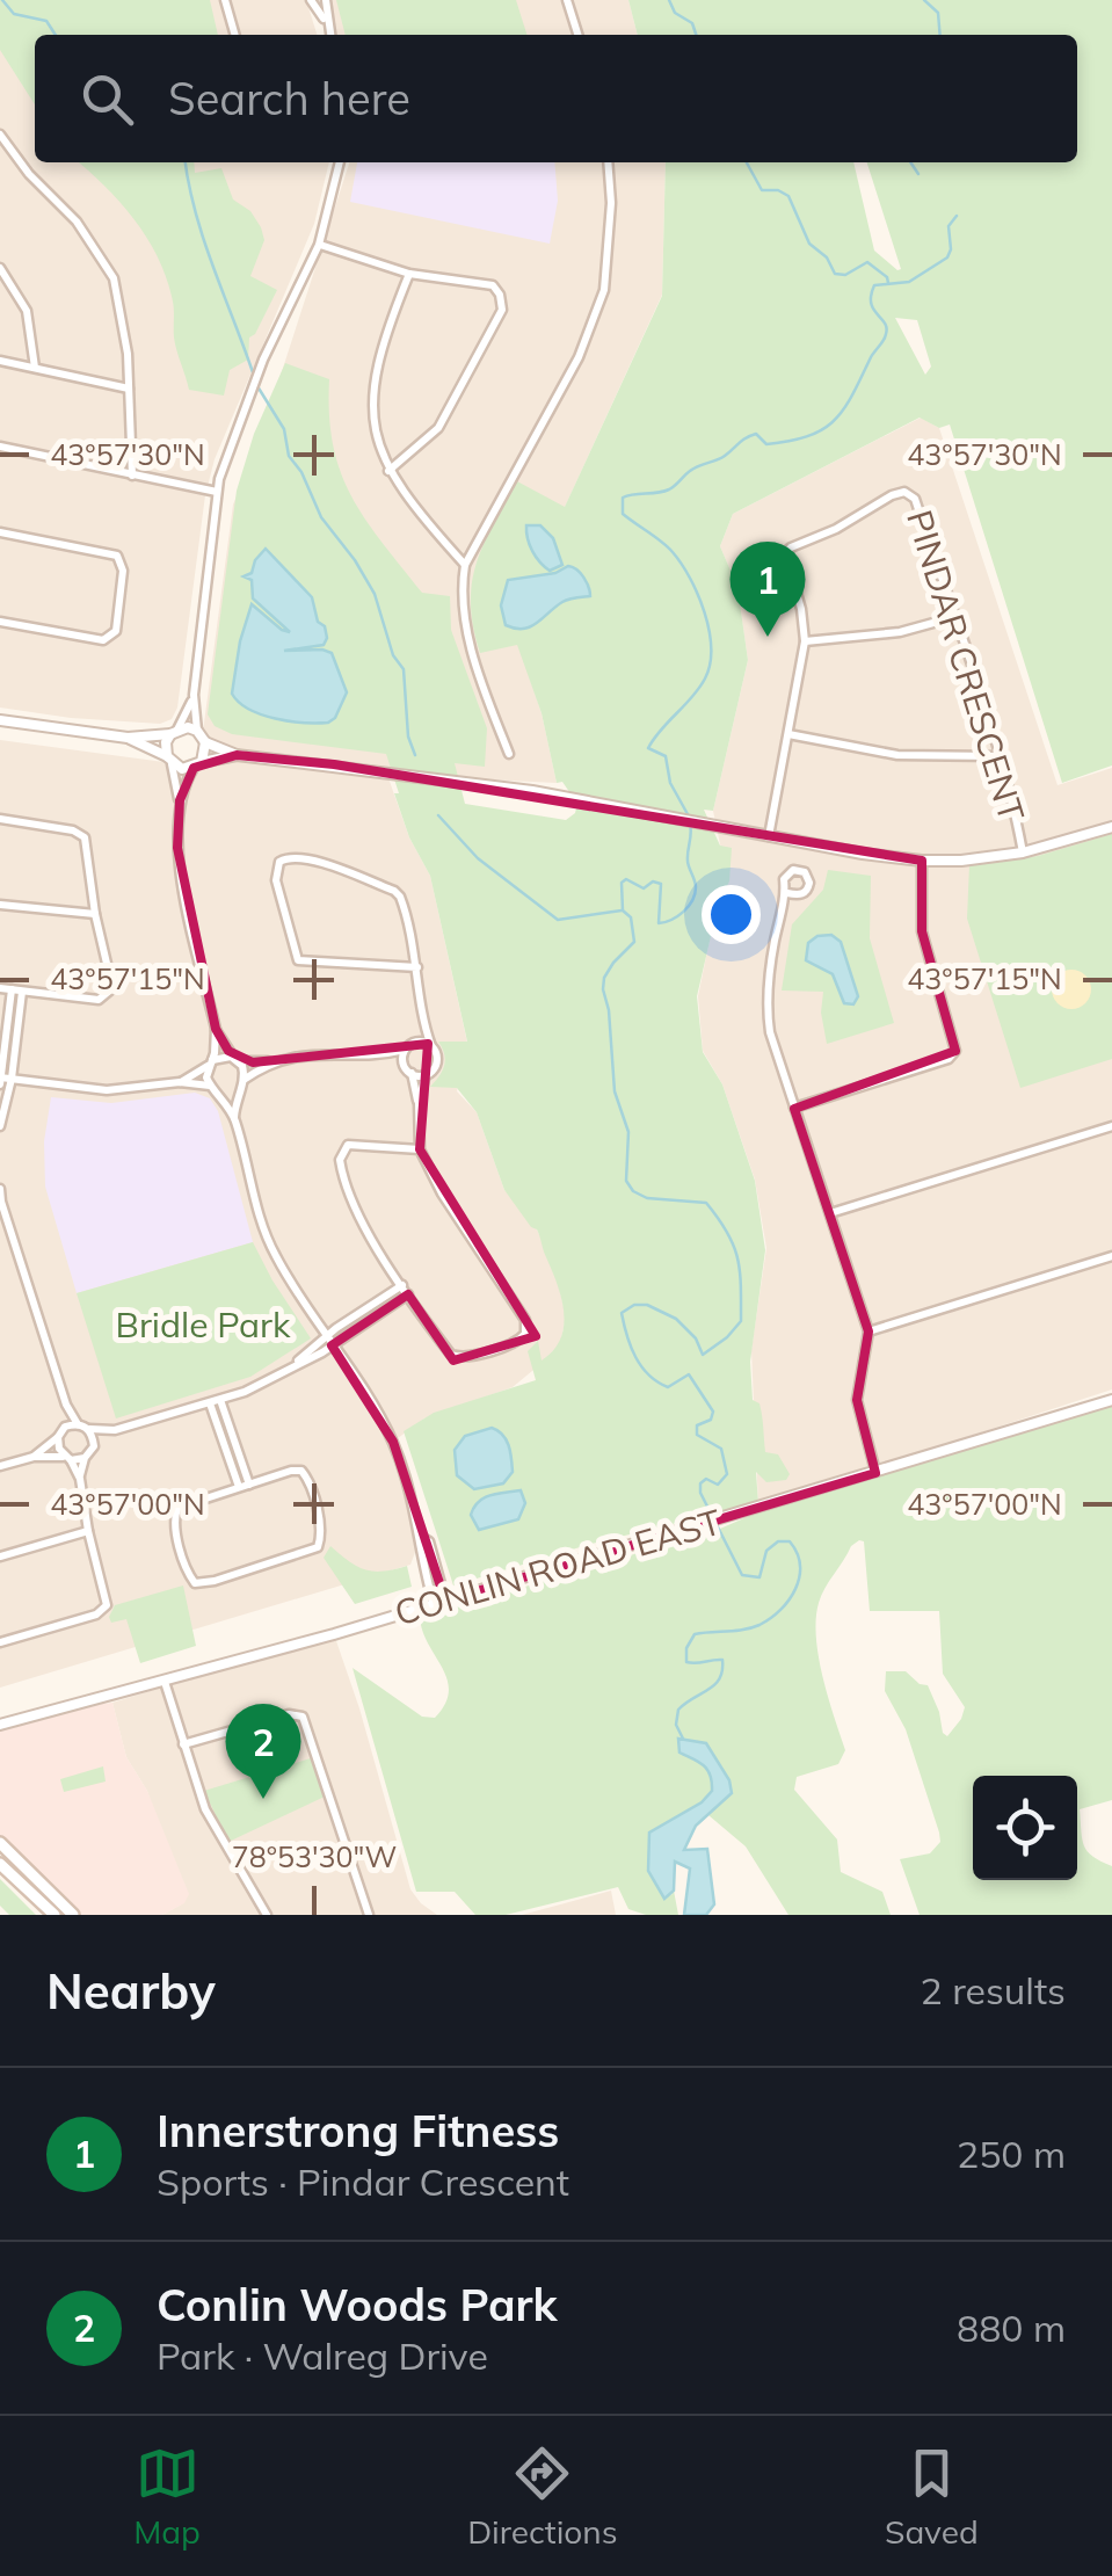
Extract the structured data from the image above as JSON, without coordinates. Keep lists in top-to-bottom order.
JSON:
{
  "streets": {
    "street": ["PINDAR CRESCENT", "CONLIN ROAD EAST"]
  },
  "parks": ["Bridle Park"],
  "page": {
    "search": "Search here",
    "pins": ["1", "2"],
    "heading": ["Nearby", "2 results"],
    "list": [
      {
        "mark": "1",
        "name": "Innerstrong Fitness",
        "note": "Sports · Pindar Crescent",
        "value": "250 m"
      },
      {
        "mark": "2",
        "name": "Conlin Woods Park",
        "note": "Park · Walreg Drive",
        "value": "880 m"
      }
    ],
    "nav": ["Map", "Directions", "Saved"]
  },
  "coordinates": [
    "43°57'30\"N",
    "43°57'15\"N",
    "43°57'00\"N",
    "78°53'30\"W"
  ]
}
